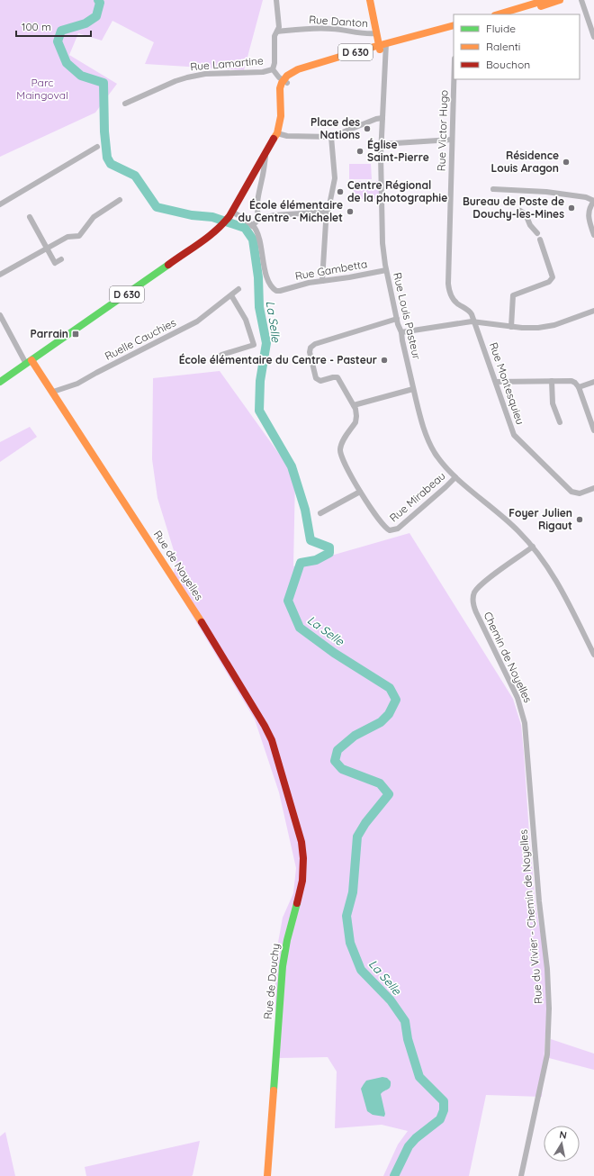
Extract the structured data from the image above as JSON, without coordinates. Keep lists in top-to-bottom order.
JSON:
{
  "streets": {
    "street": [
      "Rue Danton",
      "D 630",
      "Rue Lamartine",
      "Rue Victor Hugo",
      "Rue Gambetta",
      "Rue Louis Pasteur",
      "Ruelle Cauchies",
      "Rue Montesquieu",
      "Rue Mirabeau",
      "Rue de Noyelles",
      "Chemin de Noyelles",
      "Rue du Vivier - Chemin de Noyelles",
      "Rue de Douchy"
    ]
  },
  "crossings": [
    ["D 630", "Rue Lamartine"],
    ["D 630", "Rue Louis Pasteur"],
    ["D 630", "Rue de Noyelles"],
    ["Rue Victor Hugo", "Rue Montesquieu"],
    ["Rue Gambetta", "Rue Louis Pasteur"],
    ["Rue Louis Pasteur", "Rue Mirabeau"],
    ["Rue Louis Pasteur", "Chemin de Noyelles"],
    ["Ruelle Cauchies", "Rue de Noyelles"],
    ["Rue de Noyelles", "Rue de Douchy"],
    ["Chemin de Noyelles", "Rue du Vivier - Chemin de Noyelles"]
  ],
  "water": ["La Selle"],
  "parks": ["Parc Maingoval"],
  "places": {
    "other": [
      "Place des Nations",
      "Église Saint-Pierre",
      "Résidence Louis Aragon",
      "Centre Régional de la photographie",
      "Bureau de Poste de Douchy-les-Mines",
      "École élémentaire du Centre - Michelet",
      "École élémentaire du Centre - Pasteur",
      "Foyer Julien Rigaut"
    ],
    "transit": ["Parrain"]
  },
  "legend": ["Fluide", "Ralenti", "Bouchon"],
  "scale_bar": "100 m",
  "north": "top"
}
